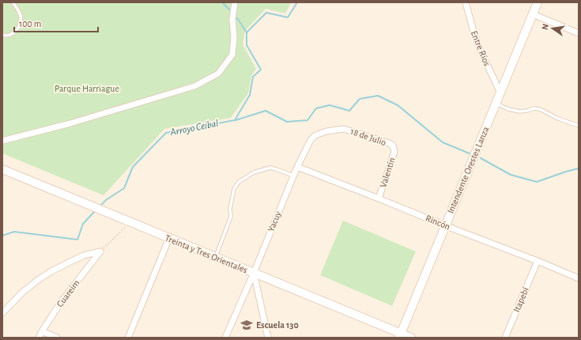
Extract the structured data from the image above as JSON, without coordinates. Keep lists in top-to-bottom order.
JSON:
{
  "streets": {
    "street": [
      "Entre Ríos",
      "18 de Julio",
      "Intendente Orestes Lanza",
      "Valentín",
      "Yacuy",
      "Rincón",
      "Treinta y Tres Orientales",
      "Cuareim",
      "Itapebí"
    ]
  },
  "crossings": [
    ["Entre Ríos", "Intendente Orestes Lanza"],
    ["18 de Julio", "Valentín"],
    ["18 de Julio", "Yacuy"],
    ["Intendente Orestes Lanza", "Rincón"],
    ["Intendente Orestes Lanza", "Treinta y Tres Orientales"],
    ["Valentín", "Rincón"],
    ["Yacuy", "Rincón"],
    ["Yacuy", "Treinta y Tres Orientales"],
    ["Rincón", "Itapebí"]
  ],
  "water": ["Arroyo Ceibal"],
  "parks": ["Parque Harriague"],
  "places": {
    "school or university": ["Escuela 130"]
  },
  "scale_bar": "100 m",
  "north": "left"
}
